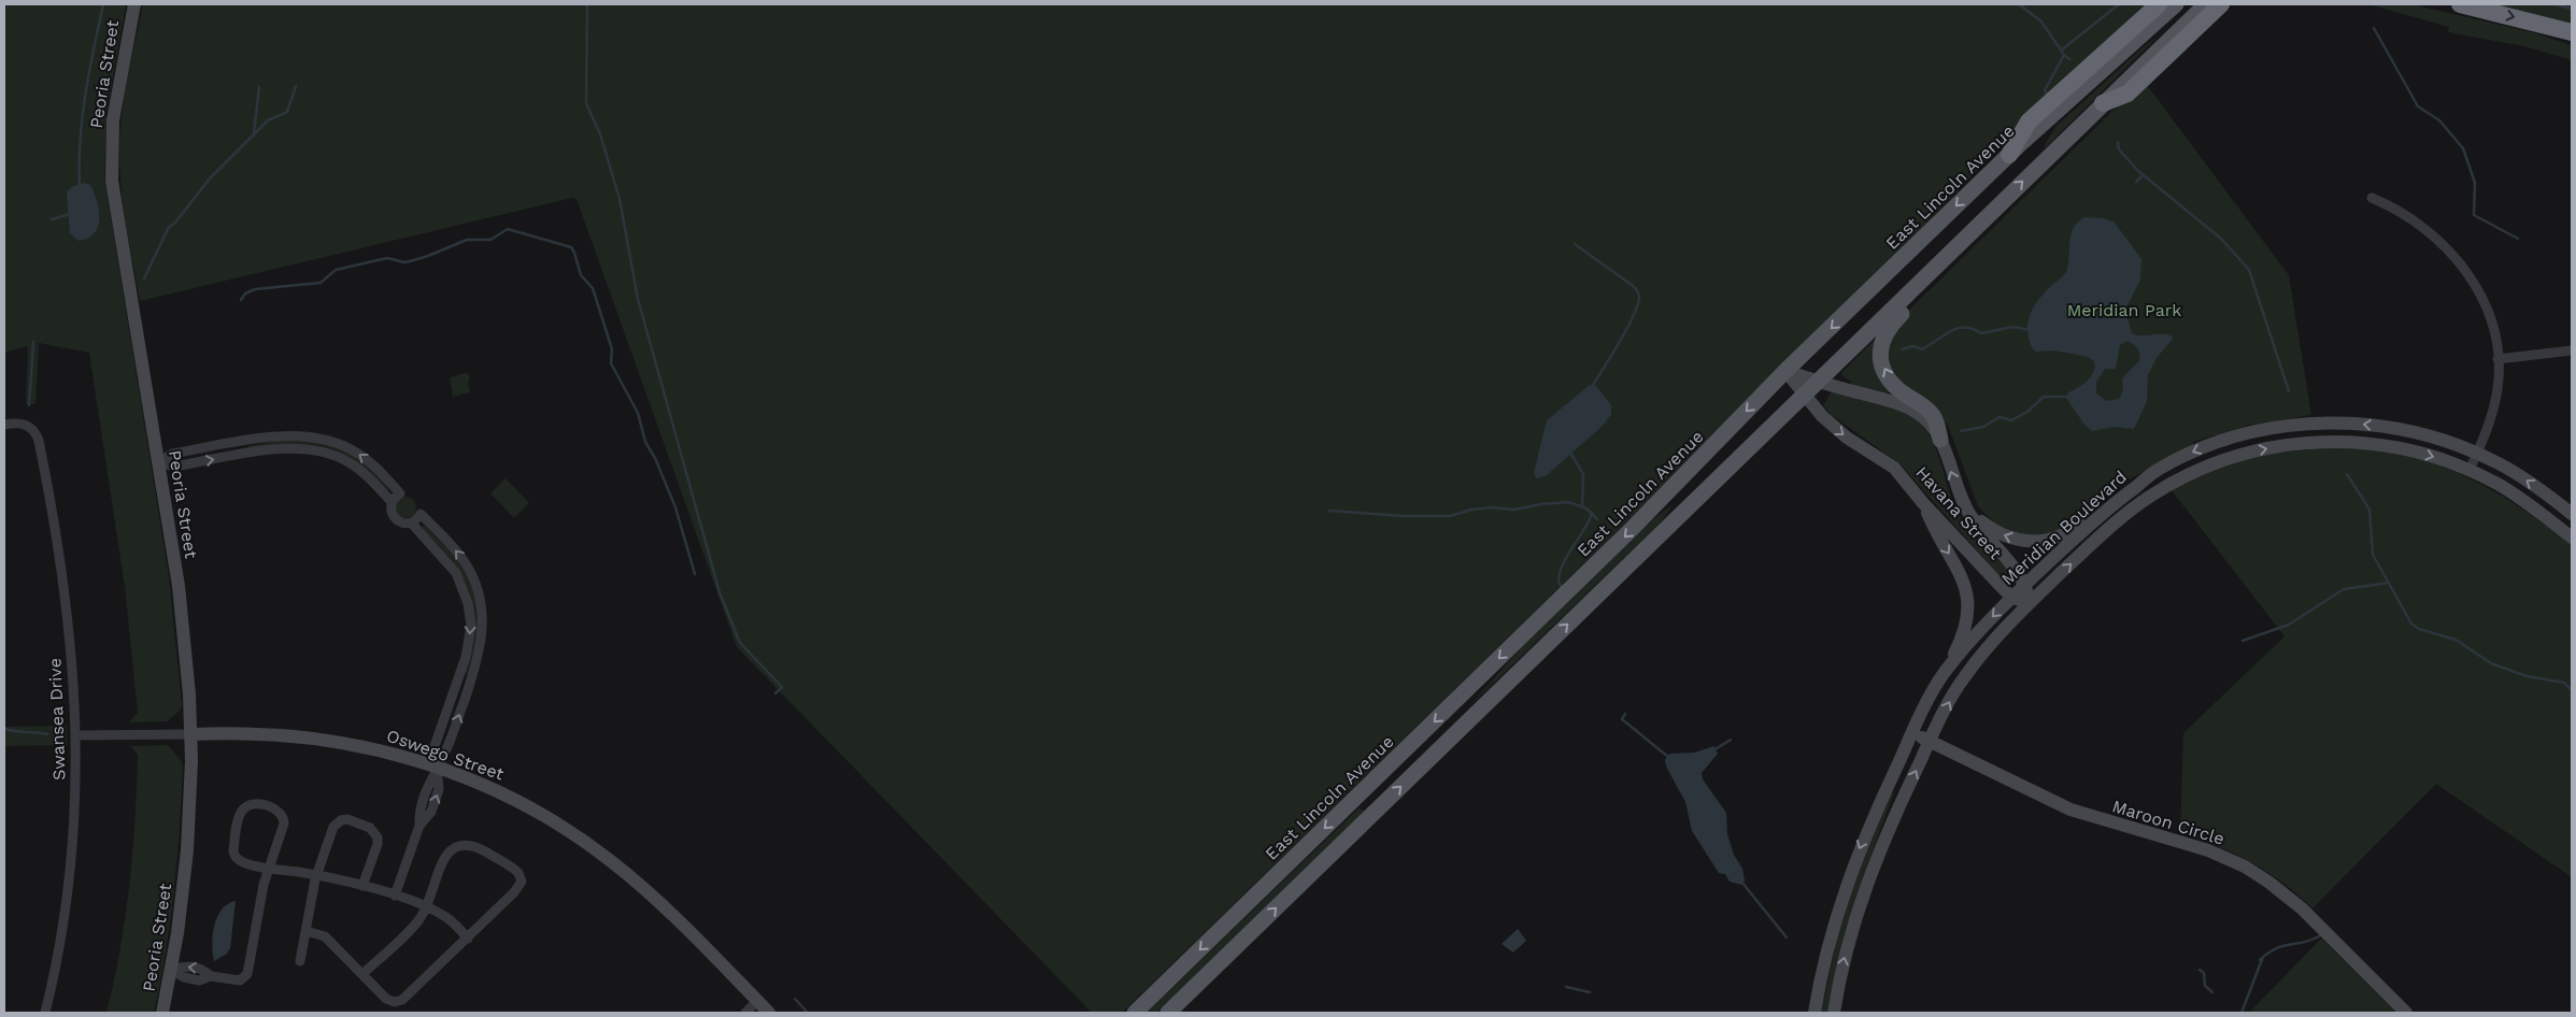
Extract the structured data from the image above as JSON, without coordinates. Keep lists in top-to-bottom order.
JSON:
{
  "streets": {
    "main road": [
      "Peoria Street",
      "East Lincoln Avenue",
      "Havana Street",
      "Meridian Boulevard",
      "Oswego Street",
      "Maroon Circle"
    ],
    "street": ["Swansea Drive"]
  },
  "crossings": [
    ["Peoria Street", "Oswego Street"],
    ["East Lincoln Avenue", "Havana Street"],
    ["Havana Street", "Meridian Boulevard"],
    ["Meridian Boulevard", "Maroon Circle"]
  ],
  "parks": ["Meridian Park"]
}
